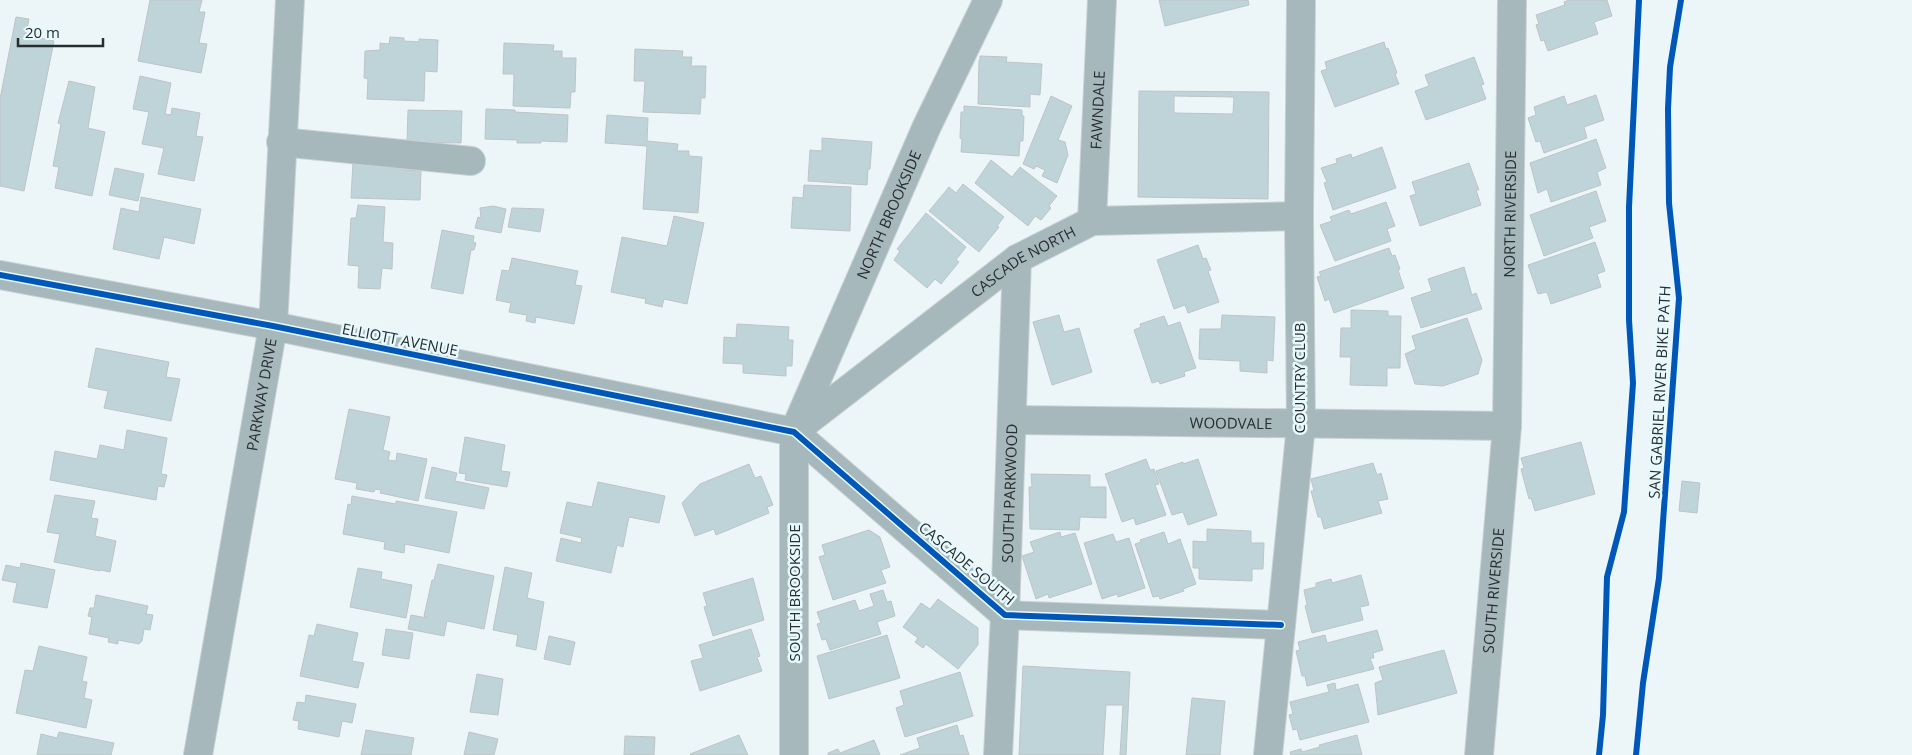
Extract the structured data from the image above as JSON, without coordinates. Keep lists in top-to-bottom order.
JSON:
{
  "streets": {
    "street": [
      "FAWNDALE",
      "NORTH RIVERSIDE",
      "NORTH BROOKSIDE",
      "CASCADE NORTH",
      "ELLIOTT AVENUE",
      "COUNTRY CLUB",
      "PARKWAY DRIVE",
      "WOODVALE",
      "SOUTH PARKWOOD",
      "CASCADE SOUTH",
      "SOUTH RIVERSIDE",
      "SOUTH BROOKSIDE"
    ],
    "cycle path": ["SAN GABRIEL RIVER BIKE PATH"]
  },
  "crossings": [
    ["FAWNDALE", "CASCADE NORTH"],
    ["NORTH RIVERSIDE", "WOODVALE"],
    ["NORTH RIVERSIDE", "SOUTH RIVERSIDE"],
    ["NORTH BROOKSIDE", "CASCADE NORTH"],
    ["NORTH BROOKSIDE", "ELLIOTT AVENUE"],
    ["NORTH BROOKSIDE", "CASCADE SOUTH"],
    ["NORTH BROOKSIDE", "SOUTH BROOKSIDE"],
    ["CASCADE NORTH", "ELLIOTT AVENUE"],
    ["CASCADE NORTH", "COUNTRY CLUB"],
    ["CASCADE NORTH", "SOUTH PARKWOOD"],
    ["CASCADE NORTH", "CASCADE SOUTH"],
    ["CASCADE NORTH", "SOUTH BROOKSIDE"],
    ["ELLIOTT AVENUE", "PARKWAY DRIVE"],
    ["ELLIOTT AVENUE", "CASCADE SOUTH"],
    ["ELLIOTT AVENUE", "SOUTH BROOKSIDE"],
    ["COUNTRY CLUB", "WOODVALE"],
    ["COUNTRY CLUB", "CASCADE SOUTH"],
    ["WOODVALE", "SOUTH PARKWOOD"],
    ["WOODVALE", "SOUTH RIVERSIDE"],
    ["SOUTH PARKWOOD", "CASCADE SOUTH"],
    ["CASCADE SOUTH", "SOUTH BROOKSIDE"]
  ],
  "scale_bar": "20 m"
}
